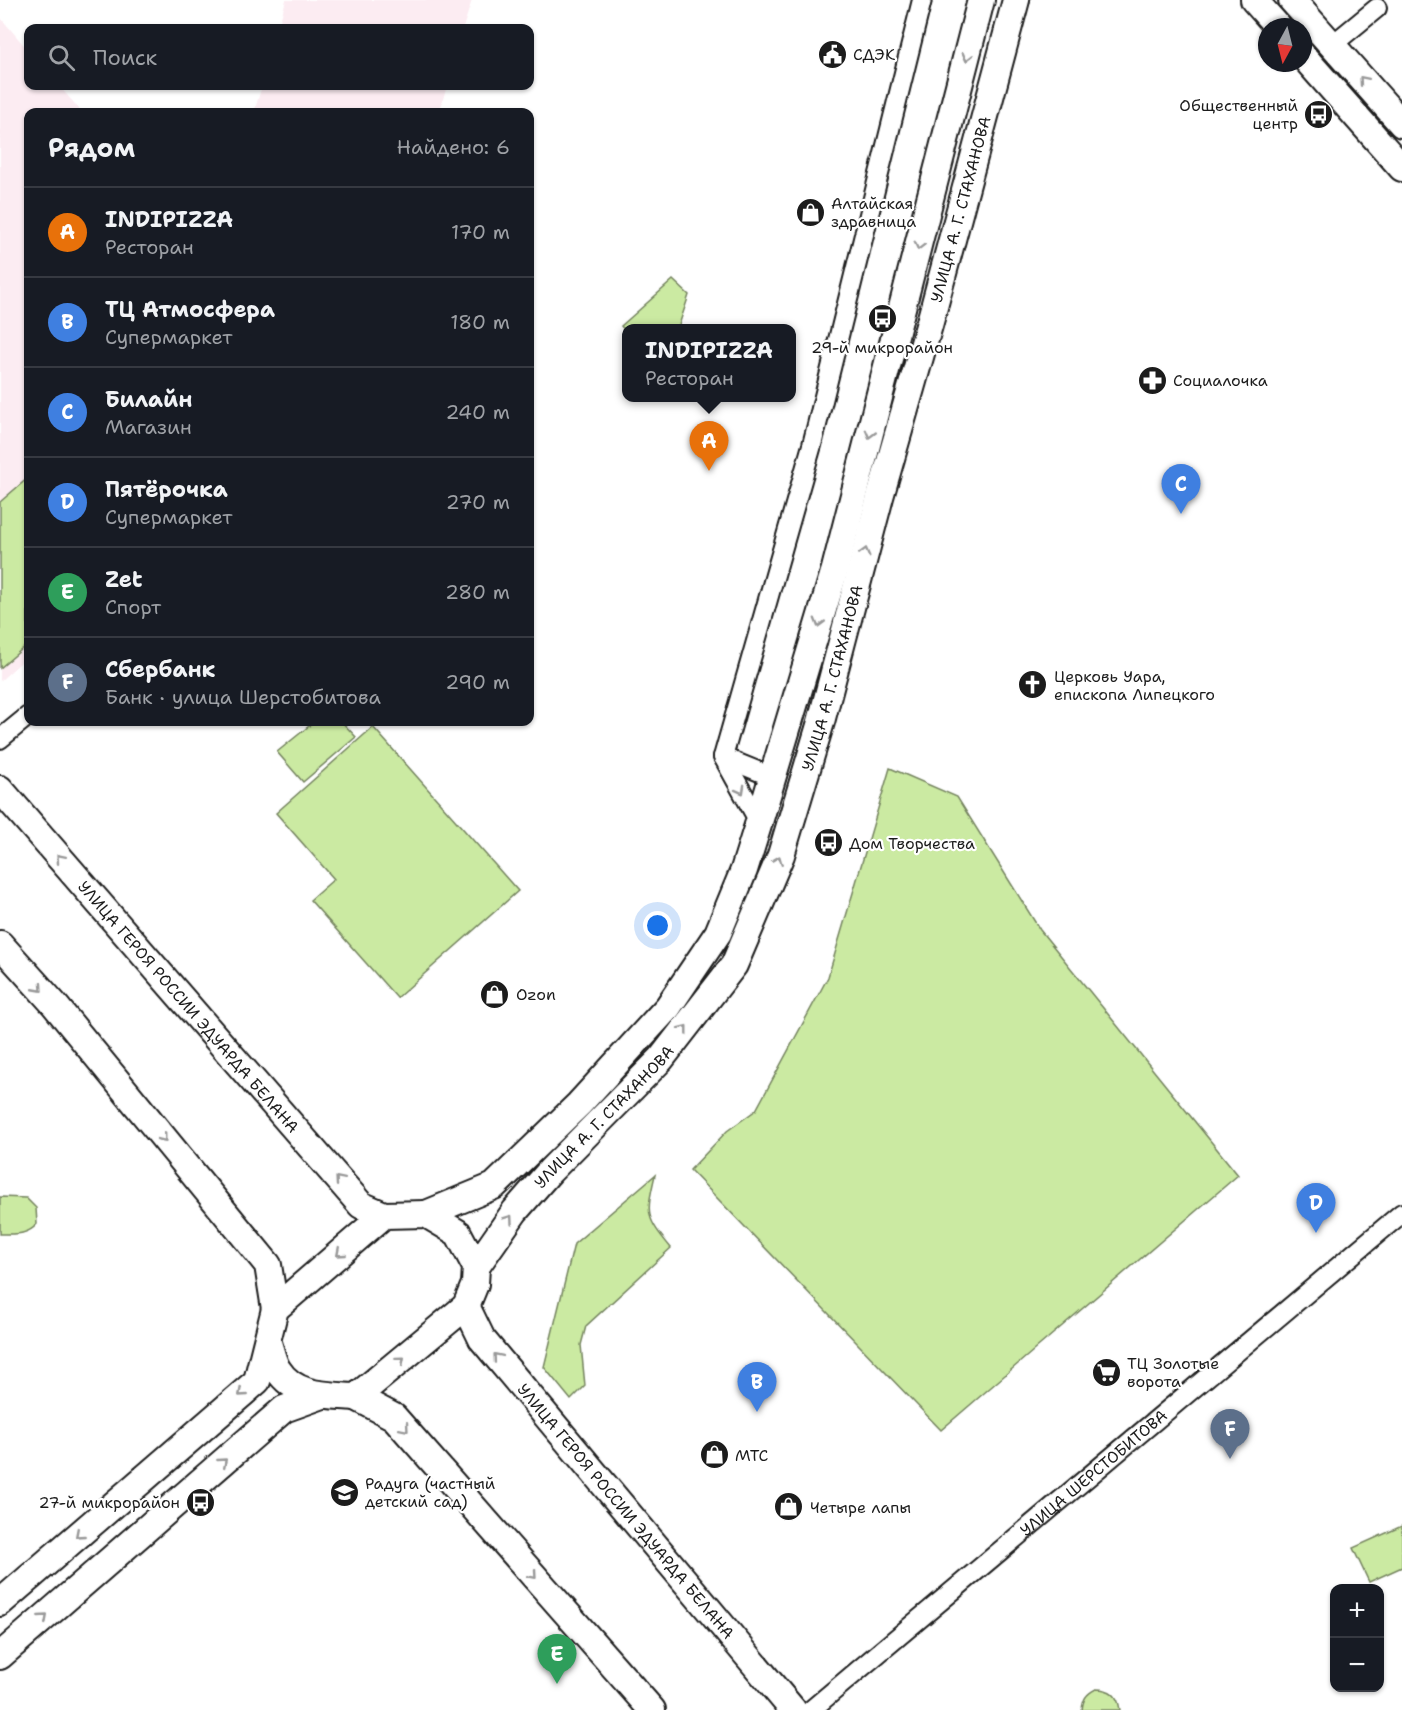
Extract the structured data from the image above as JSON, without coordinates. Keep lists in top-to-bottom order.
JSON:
{
  "streets": {
    "main road": ["УЛИЦА А. Г. СТАХАНОВА", "УЛИЦА ГЕРОЯ РОССИИ ЭДУАРДА БЕЛАНА"],
    "street": ["УЛИЦА ШЕРСТОБИТОВА"]
  },
  "places": {
    "public building": ["СДЭК"],
    "bus stop": [
      "Общественный центр",
      "29-й микрорайон",
      "Дом Творчества",
      "27-й микрорайон"
    ],
    "shop": [
      "Алтайская здравница",
      "Ozon",
      "МТС",
      "Четыре лапы"
    ],
    "pharmacy": ["Социалочка"],
    "church": ["Церковь Уара, епископа Липецкого"],
    "supermarket": ["ТЦ Золотые ворота"],
    "school or university": ["Радуга (частный детский сад)"]
  },
  "north": "bottom",
  "page": {
    "search": "Поиск",
    "heading": ["Рядом", "Найдено: 6"],
    "list": [
      {
        "mark": "A",
        "name": "INDIPIZZA",
        "note": "Ресторан",
        "value": "170 m"
      },
      {
        "mark": "B",
        "name": "ТЦ Атмосфера",
        "note": "Супермаркет",
        "value": "180 m"
      },
      {
        "mark": "C",
        "name": "Билайн",
        "note": "Магазин",
        "value": "240 m"
      },
      {
        "mark": "D",
        "name": "Пятёрочка",
        "note": "Супермаркет",
        "value": "270 m"
      },
      {
        "mark": "E",
        "name": "Zet",
        "note": "Спорт",
        "value": "280 m"
      },
      {
        "mark": "F",
        "name": "Сбербанк",
        "note": "Банк · улица Шерстобитова",
        "value": "290 m"
      }
    ],
    "popup": ["INDIPIZZA", "Ресторан"],
    "pins": [
      "A",
      "C",
      "D",
      "B",
      "F",
      "E"
    ],
    "map_buttons": ["+", "−"]
  }
}
